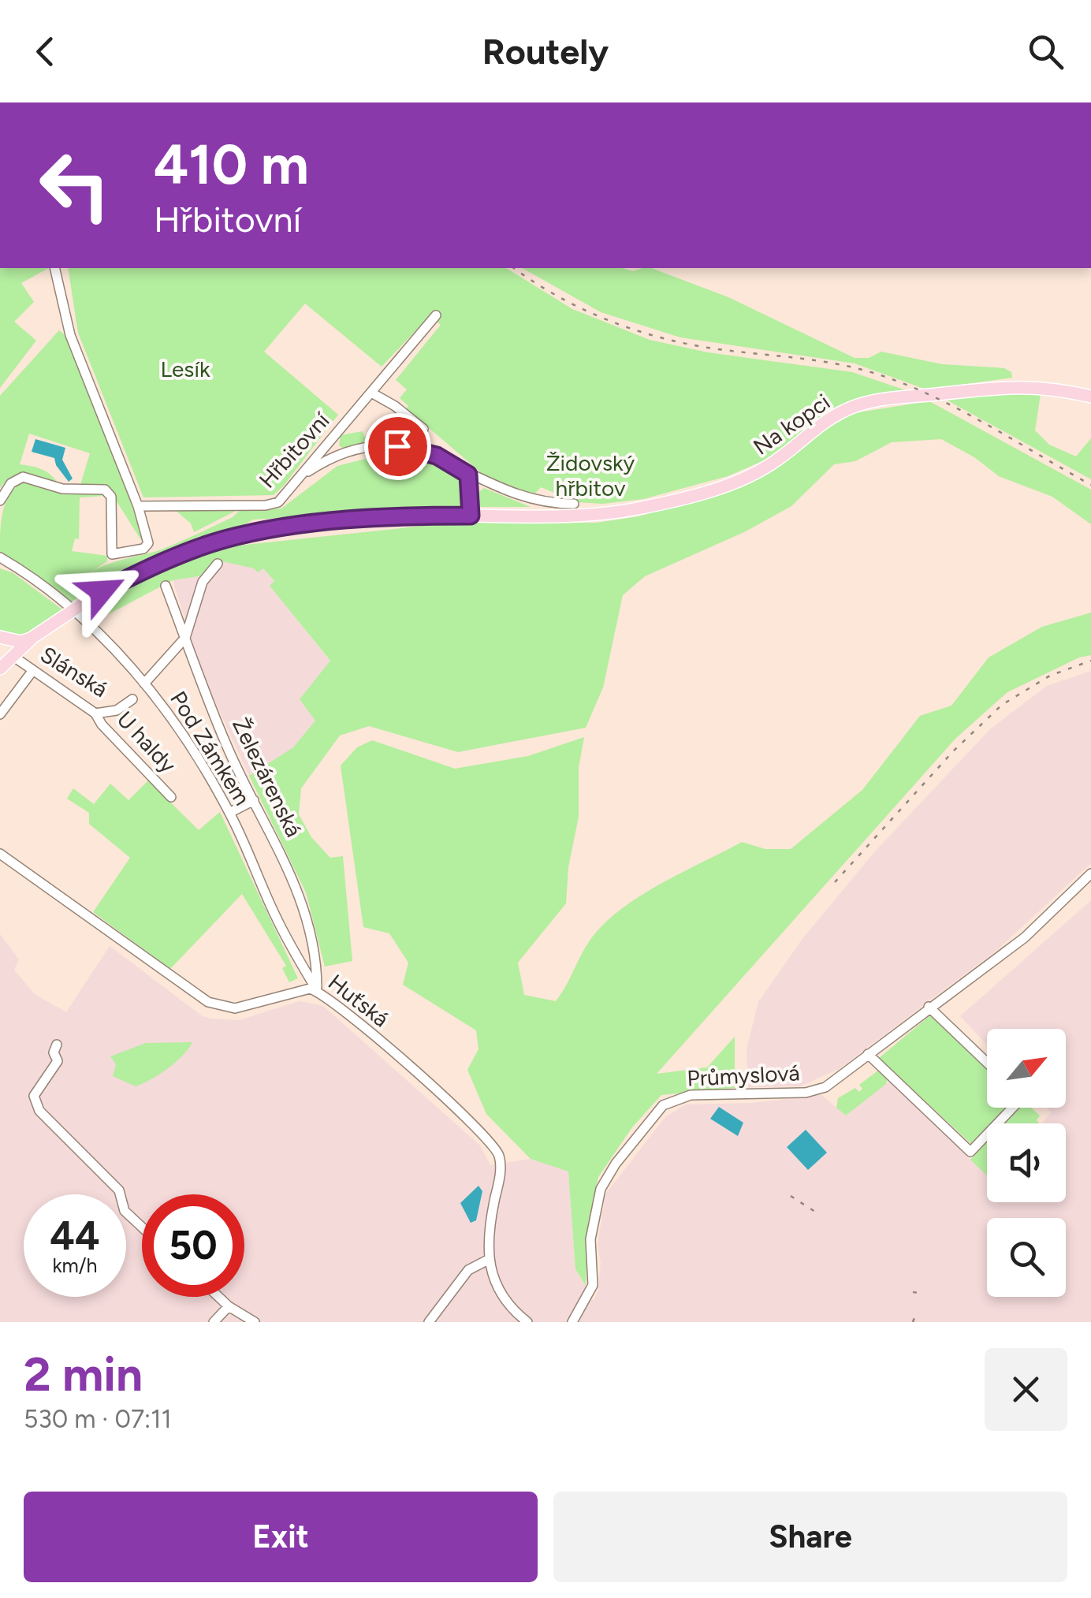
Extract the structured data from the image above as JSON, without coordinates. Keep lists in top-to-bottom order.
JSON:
{
  "streets": {
    "main road": ["Na kopci", "Slánská"],
    "street": [
      "Hřbitovní",
      "U haldy",
      "Pod Zámkem",
      "Železárenská",
      "Huťská",
      "Průmyslová"
    ]
  },
  "crossings": [
    ["Na kopci", "Slánská"],
    ["Slánská", "U haldy"],
    ["Slánská", "Pod Zámkem"],
    ["Slánská", "Železárenská"],
    ["Pod Zámkem", "Železárenská"],
    ["Pod Zámkem", "Huťská"],
    ["Železárenská", "Huťská"]
  ],
  "parks": ["Lesík", "Židovský hřbitov"],
  "north": "top right",
  "page": {
    "header": "Routely",
    "turn": ["410 m", "Hřbitovní"],
    "speed": "44 km/h",
    "limit": "50",
    "heading": ["2 min", "530 m · 07:11"],
    "buttons": ["Exit", "Share"]
  }
}
